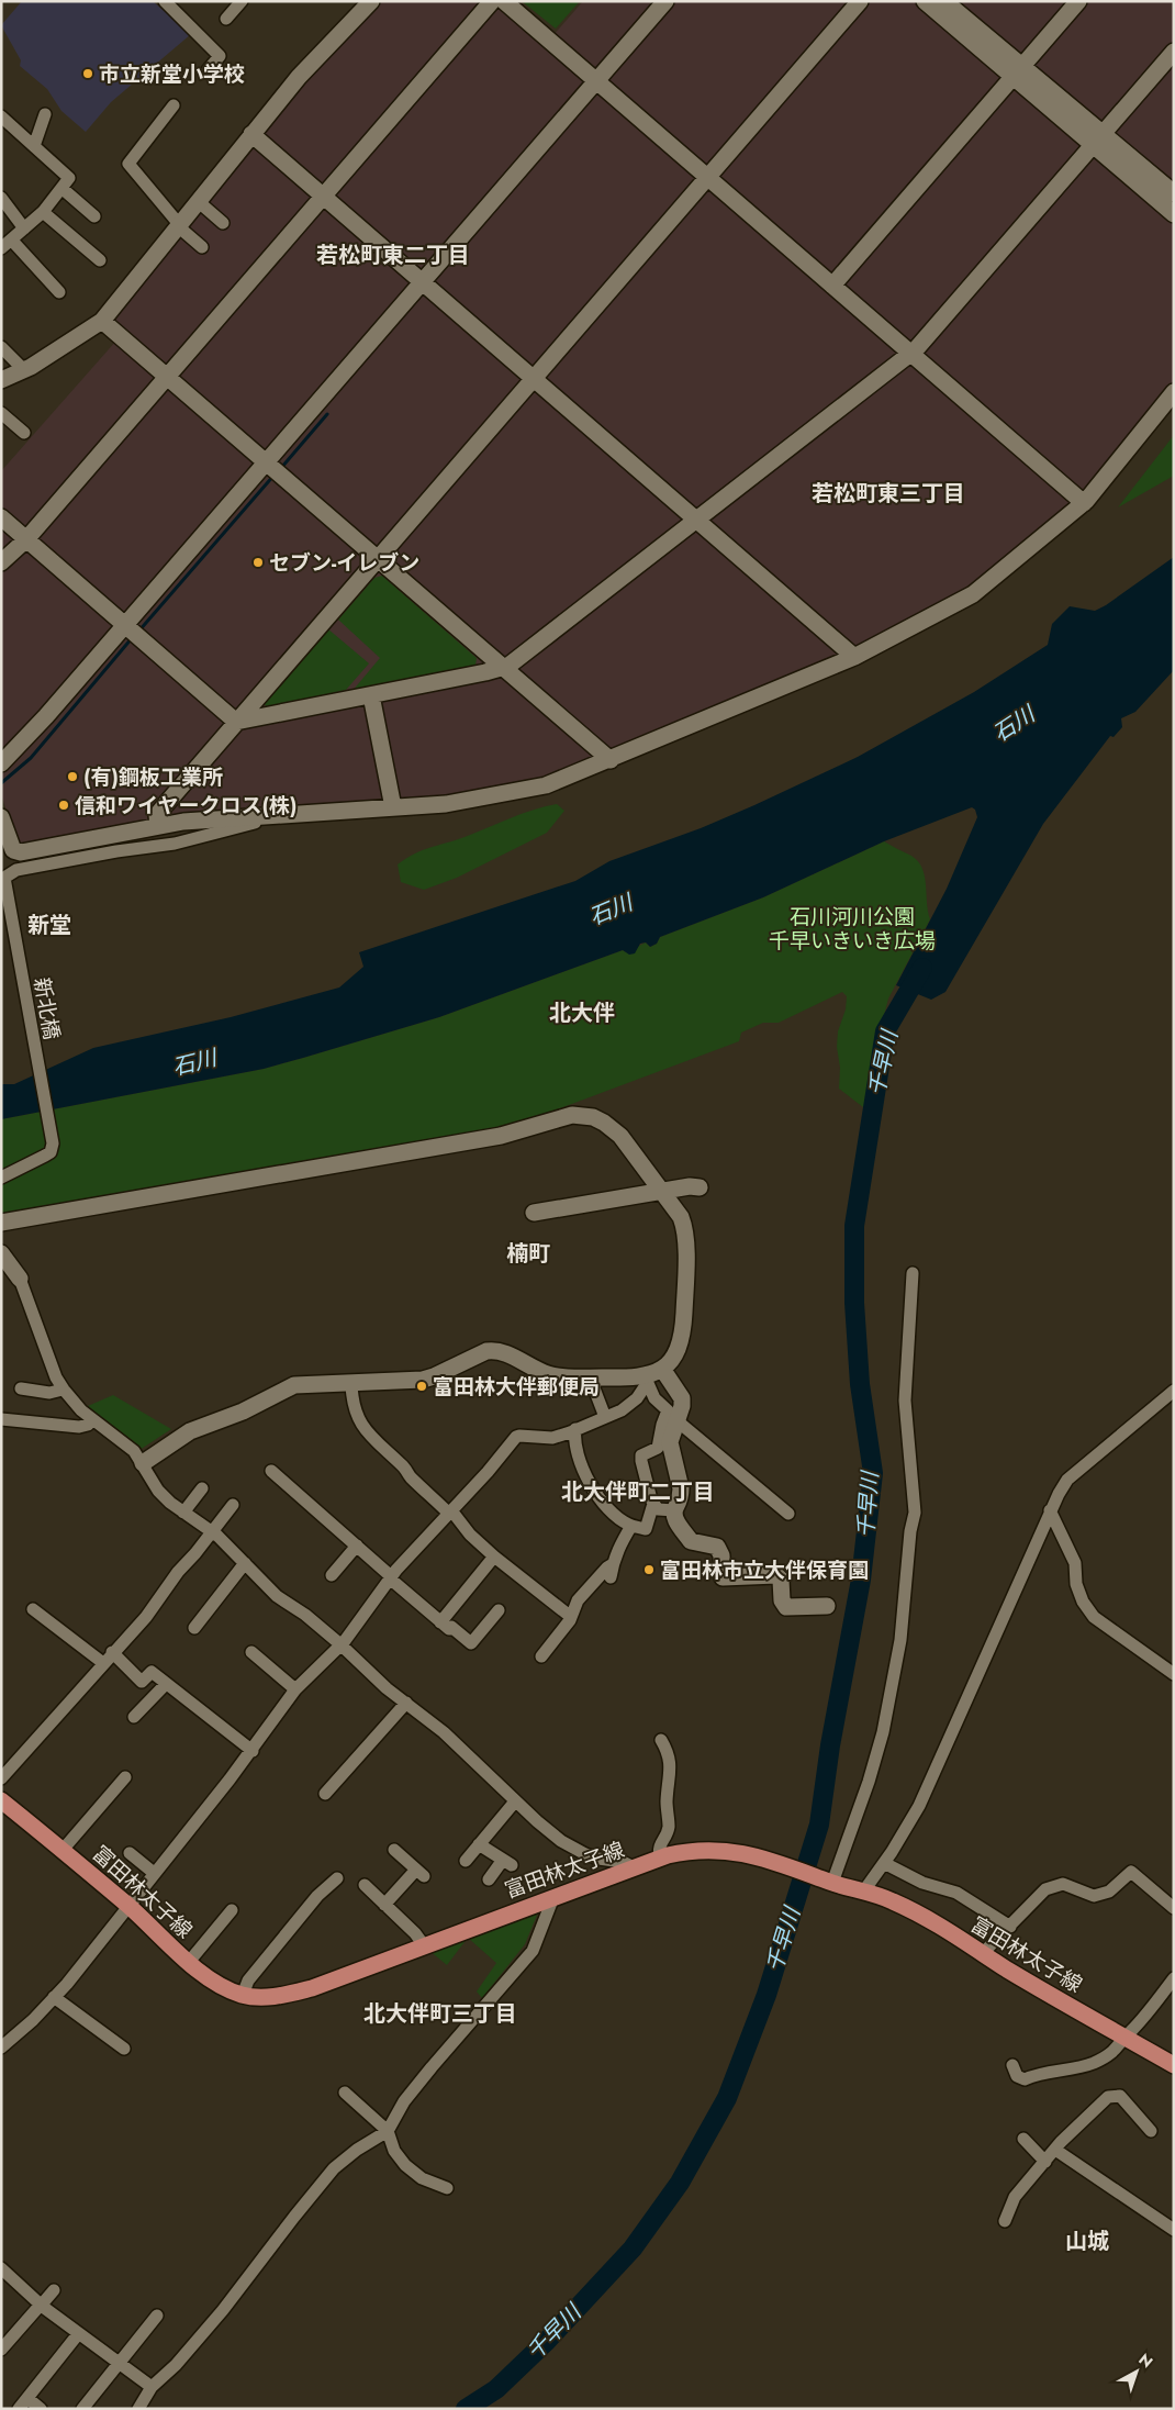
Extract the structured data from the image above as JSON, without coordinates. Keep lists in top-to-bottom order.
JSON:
{
  "streets": {
    "main road": ["富田林太子線"],
    "street": ["新北橋"]
  },
  "districts": [
    "若松町東二丁目",
    "若松町東三丁目",
    "新堂",
    "北大伴",
    "楠町",
    "北大伴町二丁目",
    "北大伴町三丁目",
    "山城"
  ],
  "water": ["石川", "千早川"],
  "parks": ["石川河川公園 千早いきいき広場"],
  "places": [
    "市立新堂小学校",
    "セブン-イレブン",
    "(有)鋼板工業所",
    "信和ワイヤークロス(株)",
    "富田林大伴郵便局",
    "富田林市立大伴保育園"
  ],
  "north": "top right"
}
